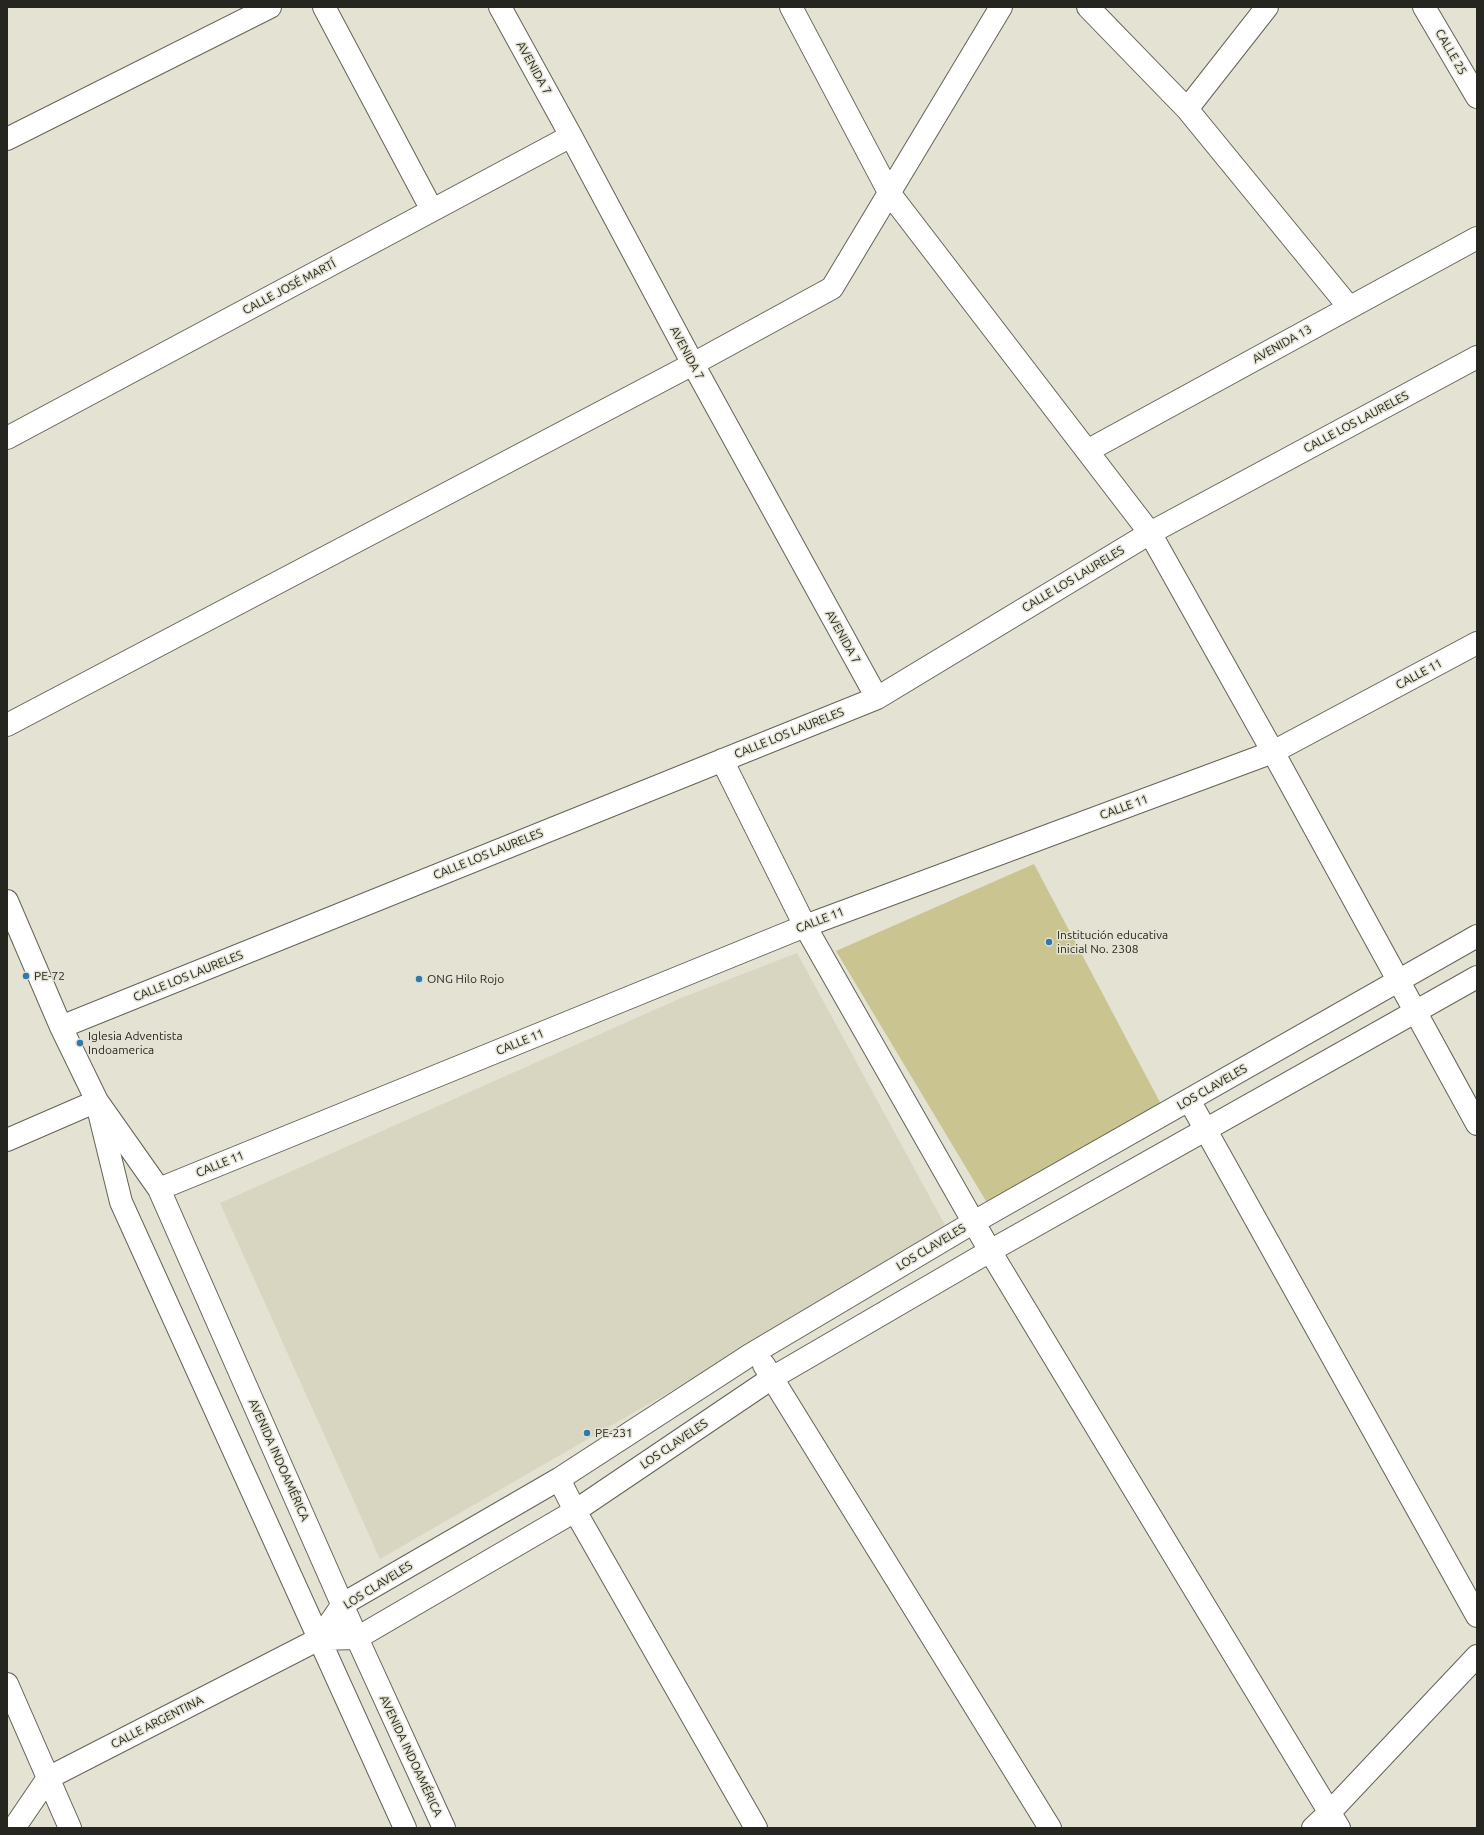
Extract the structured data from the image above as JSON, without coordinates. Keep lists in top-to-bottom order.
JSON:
{
  "streets": {
    "street": [
      "CALLE 25",
      "AVENIDA 7",
      "CALLE JOSÉ MARTÍ",
      "AVENIDA 13",
      "CALLE LOS LAURELES",
      "CALLE 11",
      "LOS CLAVELES",
      "AVENIDA INDOAMÉRICA",
      "CALLE ARGENTINA"
    ]
  },
  "crossings": [
    ["AVENIDA 7", "CALLE JOSÉ MARTÍ"],
    ["AVENIDA 7", "CALLE LOS LAURELES"],
    ["CALLE LOS LAURELES", "AVENIDA INDOAMÉRICA"],
    ["CALLE 11", "AVENIDA INDOAMÉRICA"],
    ["LOS CLAVELES", "AVENIDA INDOAMÉRICA"],
    ["LOS CLAVELES", "CALLE ARGENTINA"],
    ["AVENIDA INDOAMÉRICA", "CALLE ARGENTINA"]
  ],
  "places": [
    "Institución educativa inicial No. 2308",
    "PE-72",
    "ONG Hilo Rojo",
    "Iglesia Adventista Indoamerica",
    "PE-231"
  ]
}
